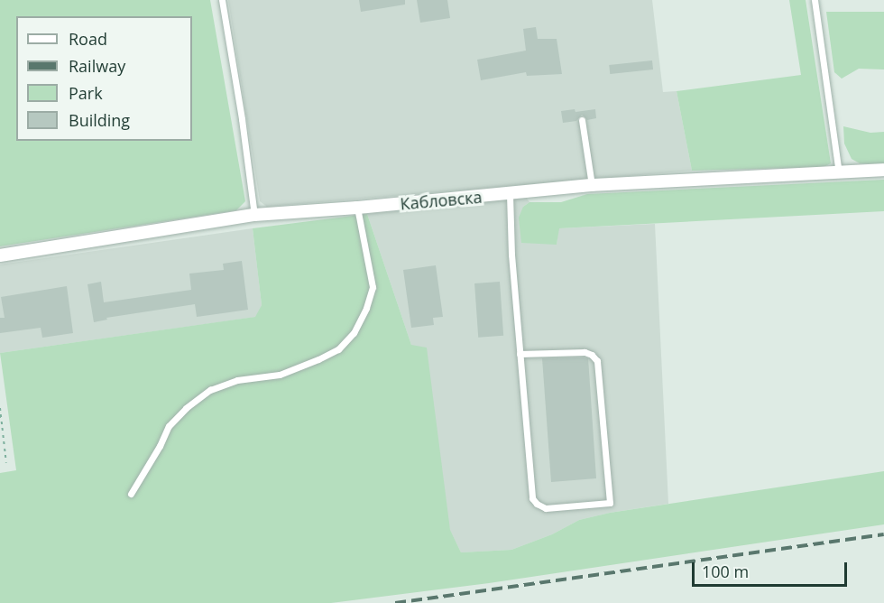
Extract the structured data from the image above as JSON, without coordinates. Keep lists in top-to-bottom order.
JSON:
{
  "streets": {
    "street": ["Кабловска"]
  },
  "legend": [
    "Road",
    "Railway",
    "Park",
    "Building"
  ],
  "scale_bar": "100 m"
}
